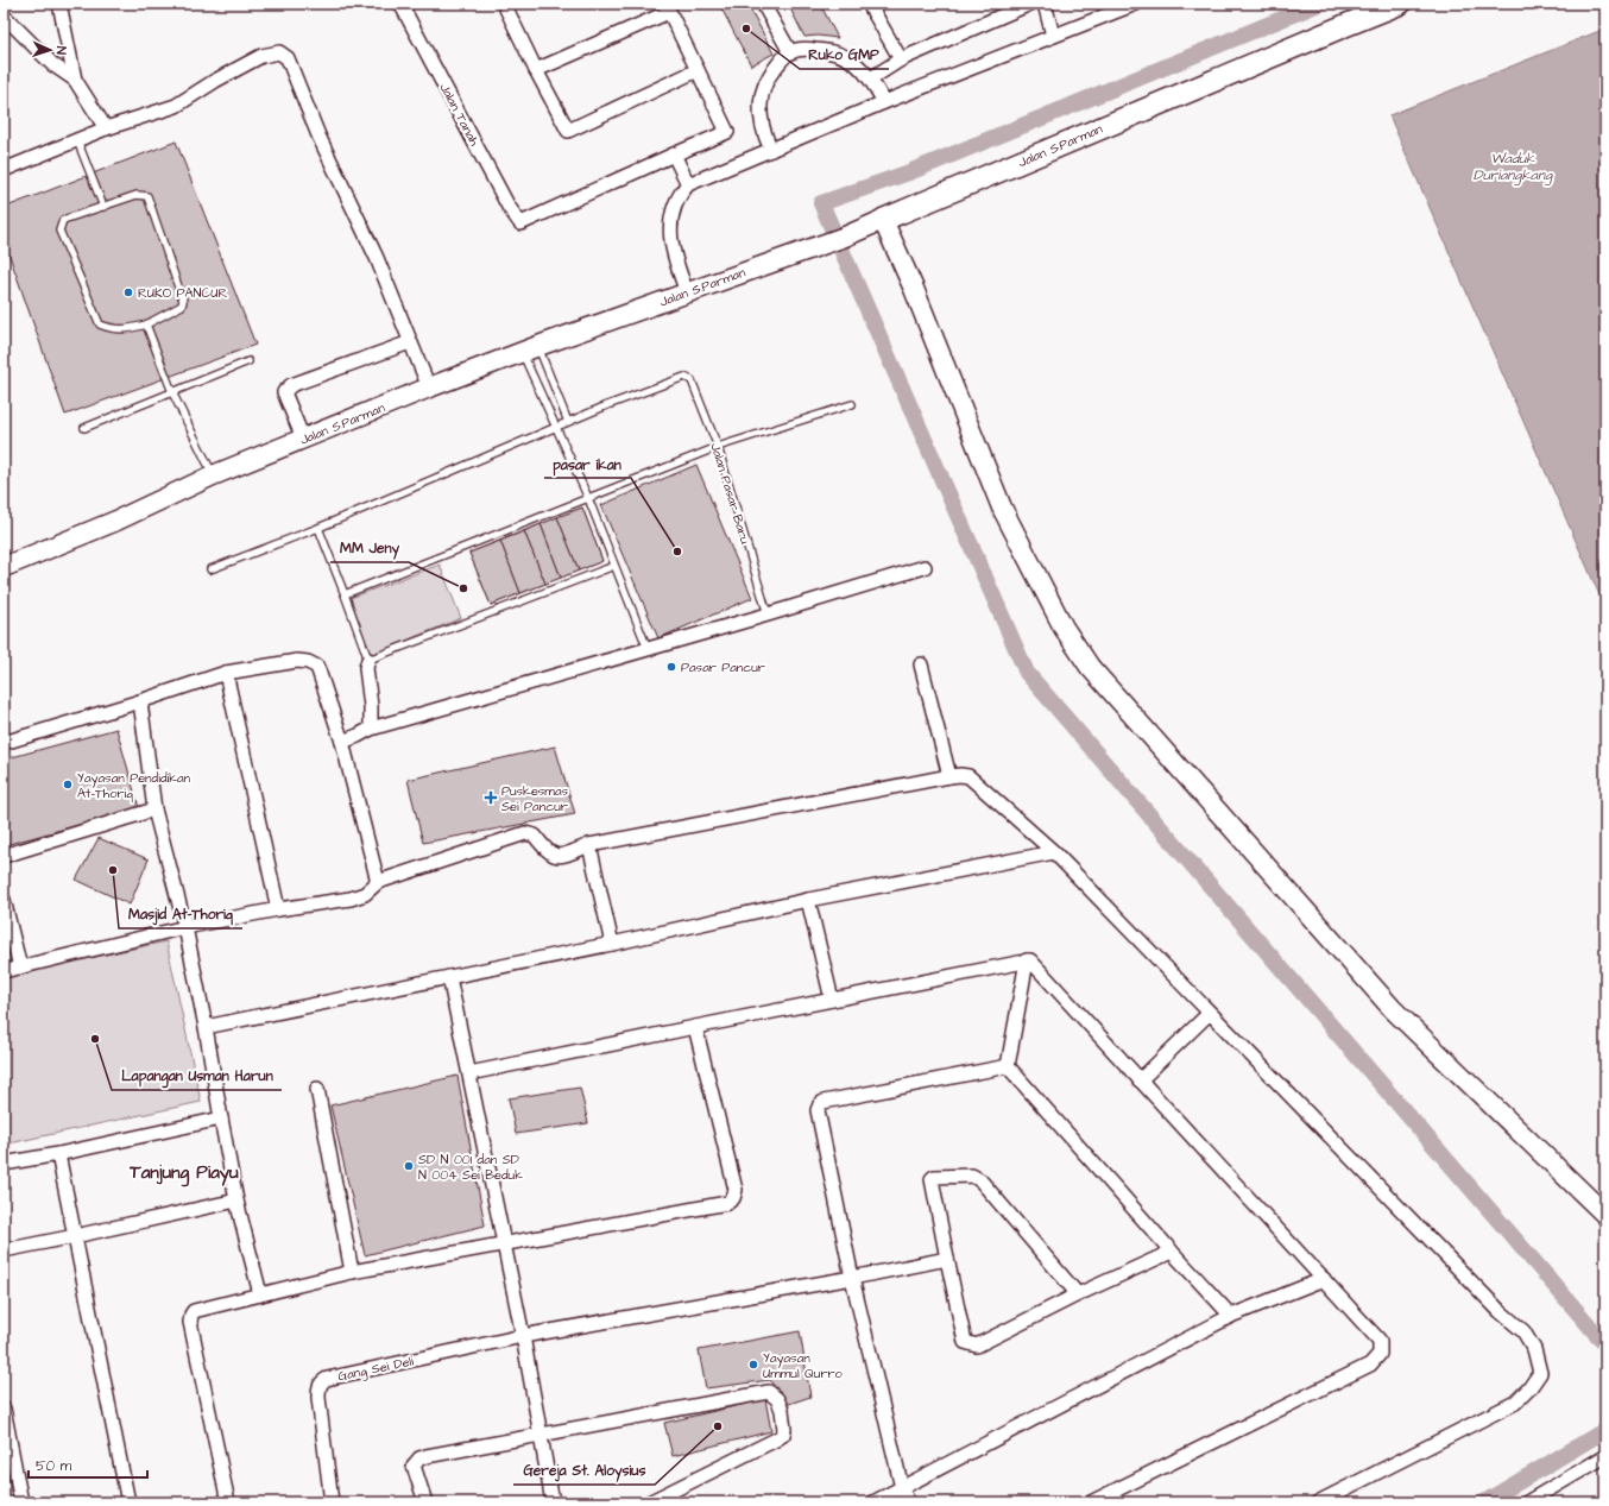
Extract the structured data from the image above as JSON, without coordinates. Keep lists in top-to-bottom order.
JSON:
{
  "streets": {
    "main road": ["Jalan S.Parman"],
    "street": ["Jalan Tanah", "Gang Sei Deli"],
    "lane": ["Jalan Pasar Baru"]
  },
  "districts": ["Tanjung Piayu"],
  "water": ["Waduk Duriangkang"],
  "places": {
    "other": [
      "Ruko GMP",
      "RUKO PANCUR",
      "pasar ikan",
      "MM Jeny",
      "Pasar Pancur",
      "Yayasan Pendidikan At-Thoriq",
      "Masjid At-Thoriq",
      "Lapangan Usman Harun",
      "SD N 001 dan SD N 004 Sei Beduk",
      "Yayasan Ummul Qurro",
      "Gereja St. Aloysius"
    ],
    "health": ["Puskesmas Sei Pancur"]
  },
  "scale_bar": "50 m",
  "north": "right"
}
